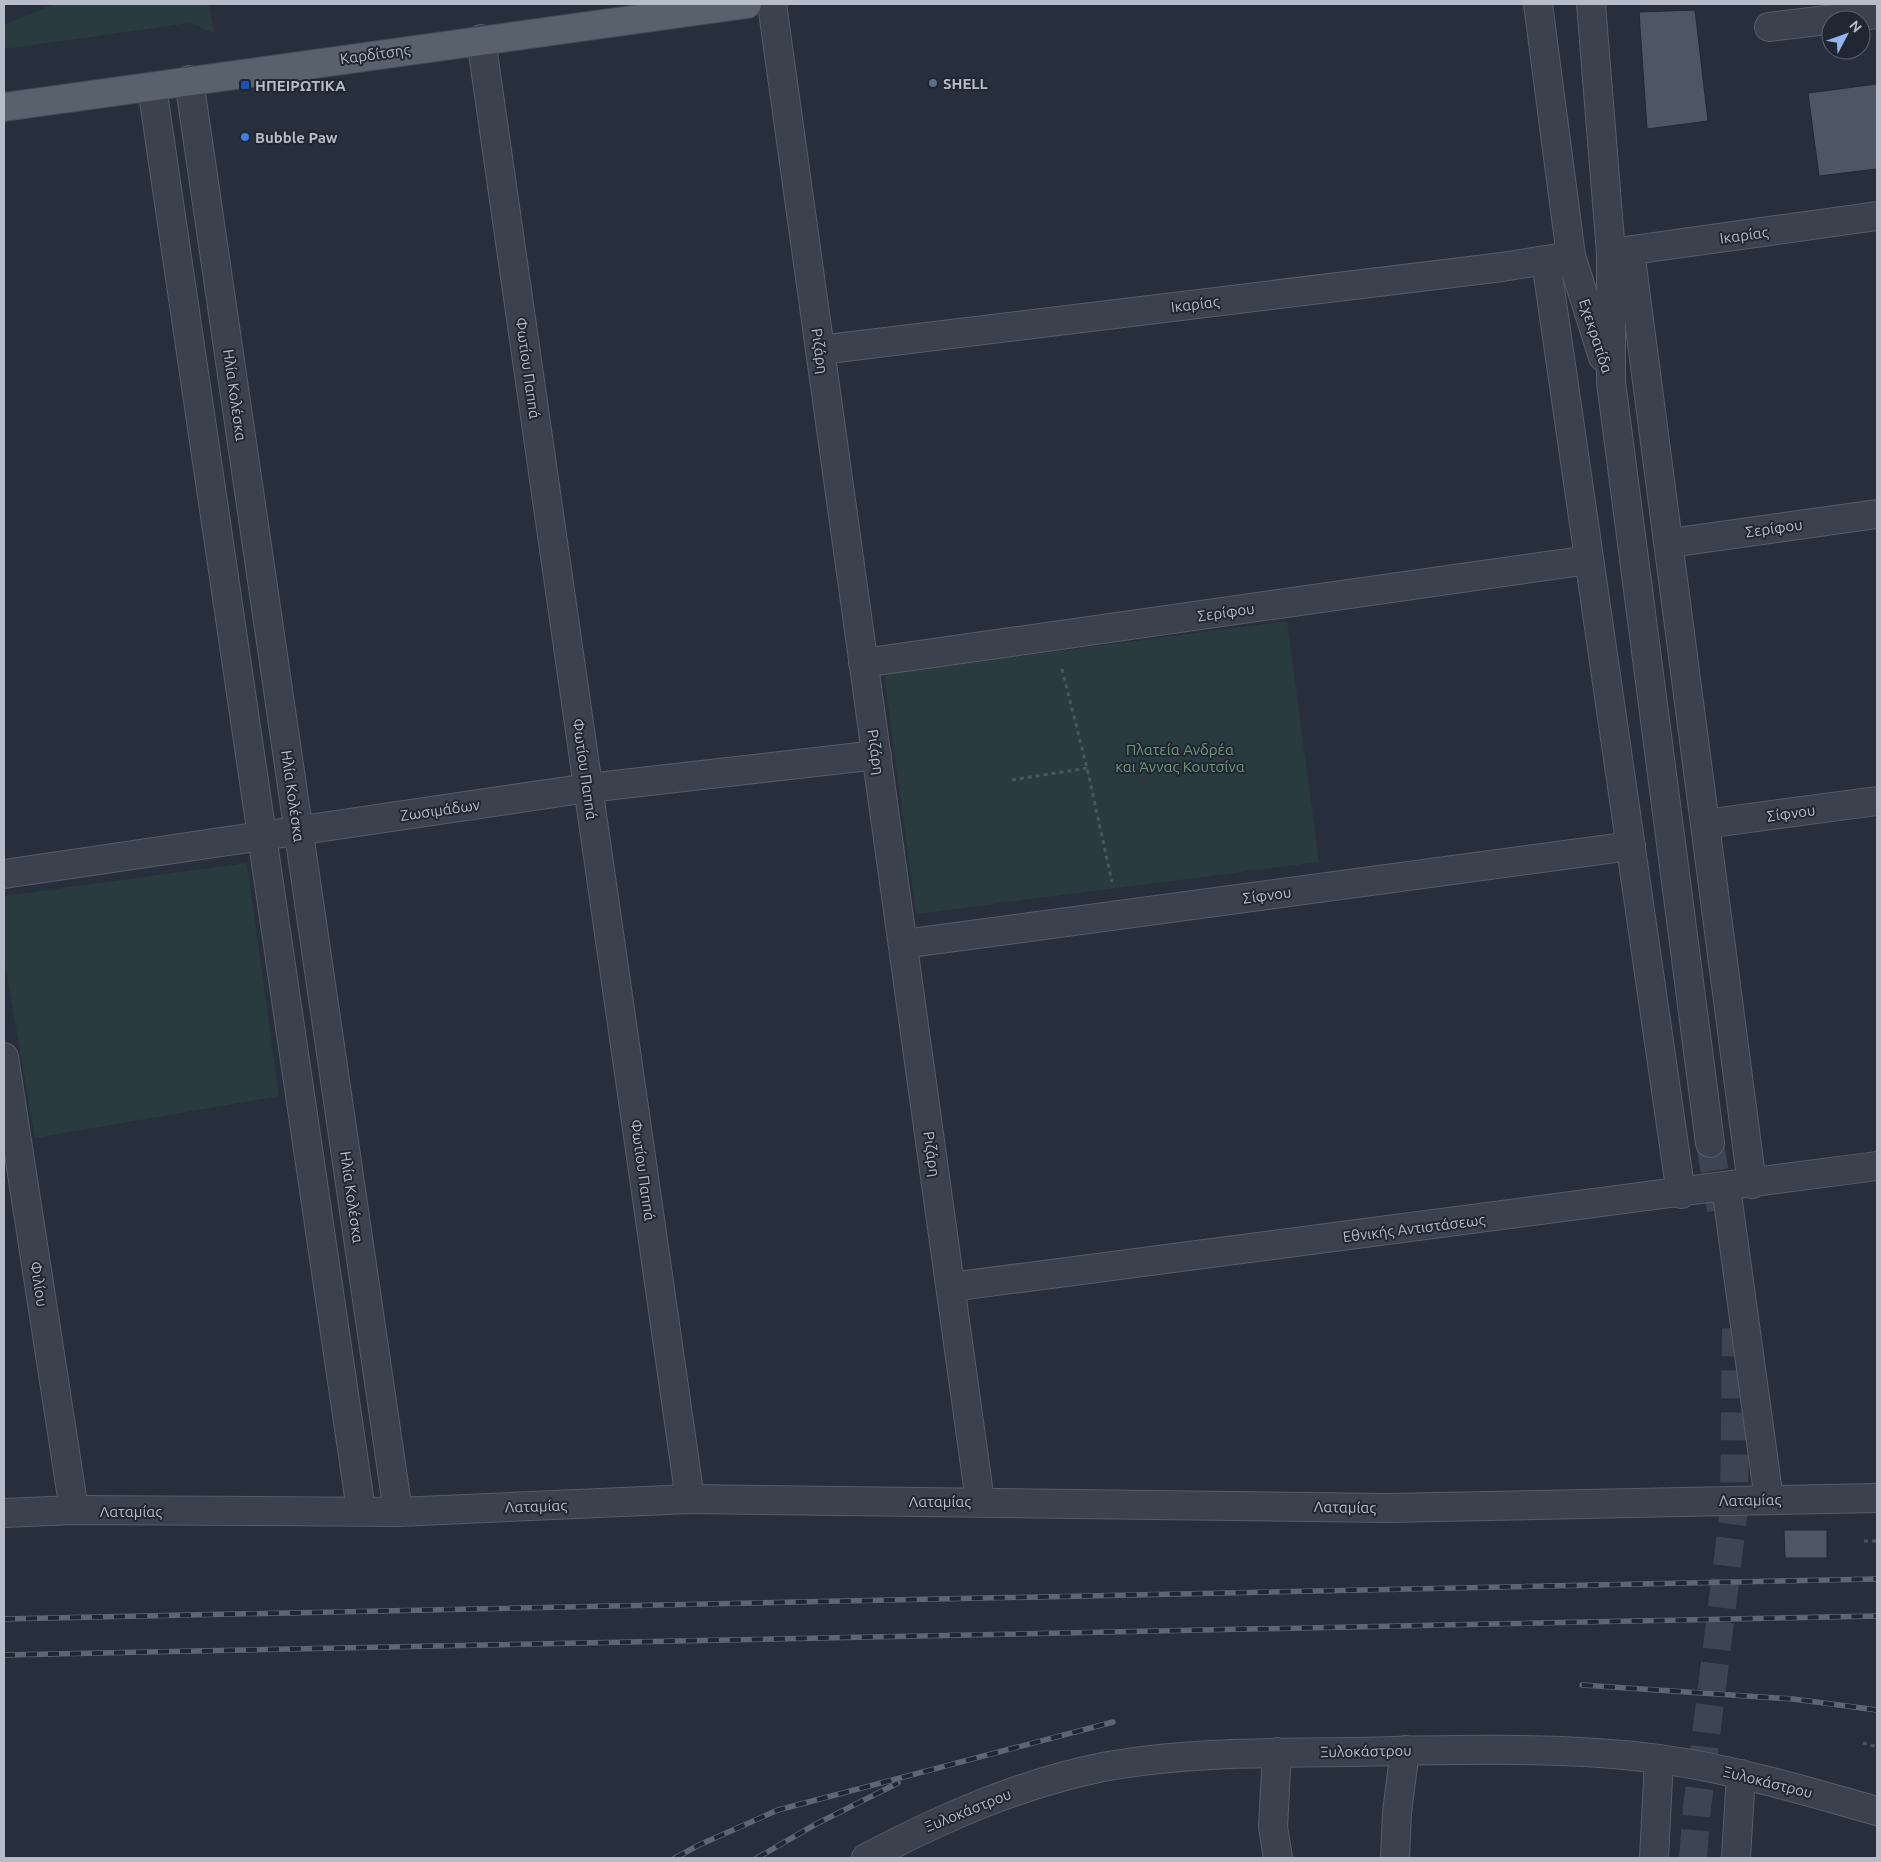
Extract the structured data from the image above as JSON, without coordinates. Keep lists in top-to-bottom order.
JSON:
{
  "streets": {
    "main road": ["Καρδίτσης"],
    "street": [
      "Ικαρίας",
      "Εχεκρατίδα",
      "Ριζάρη",
      "Φωτίου Παππά",
      "Ηλία Κολέσκα",
      "Σερίφου",
      "Ζωσιμάδων",
      "Σίφνου",
      "Εθνικής Αντιστάσεως",
      "Φιλίου",
      "Λαταμίας",
      "Ξυλοκάστρου"
    ]
  },
  "crossings": [
    ["Καρδίτσης", "Φωτίου Παππά"],
    ["Καρδίτσης", "Ηλία Κολέσκα"],
    ["Ικαρίας", "Εχεκρατίδα"],
    ["Ικαρίας", "Ριζάρη"],
    ["Ριζάρη", "Σερίφου"],
    ["Ριζάρη", "Ζωσιμάδων"],
    ["Ριζάρη", "Σίφνου"],
    ["Ριζάρη", "Εθνικής Αντιστάσεως"],
    ["Ριζάρη", "Λαταμίας"],
    ["Φωτίου Παππά", "Ζωσιμάδων"],
    ["Φωτίου Παππά", "Λαταμίας"],
    ["Ηλία Κολέσκα", "Ζωσιμάδων"],
    ["Ηλία Κολέσκα", "Λαταμίας"],
    ["Φιλίου", "Λαταμίας"]
  ],
  "parks": ["Πλατεία Ανδρέα και Άννας Κουτσίνα"],
  "places": {
    "other": ["SHELL", "Bubble Paw"],
    "transit": ["ΗΠΕΙΡΩΤΙΚΑ"]
  },
  "north": "top right"
}
